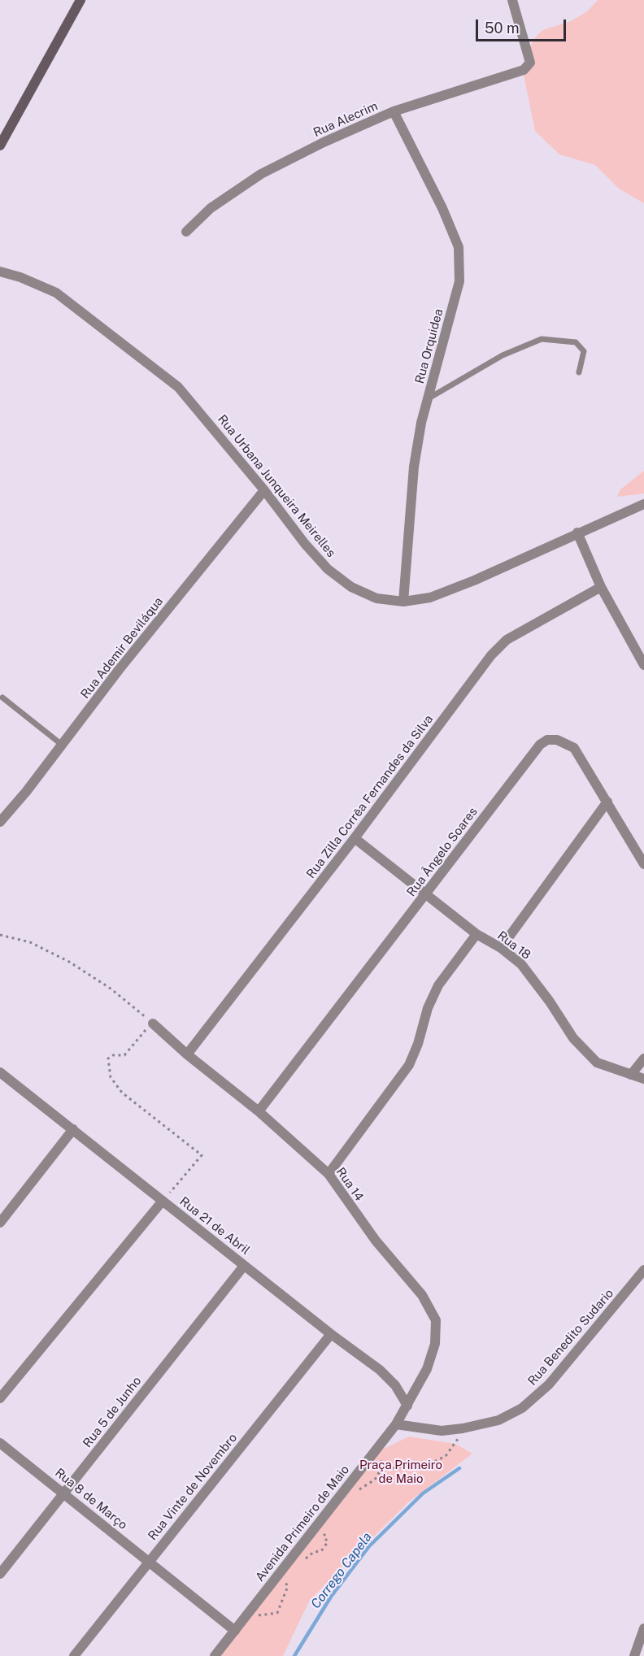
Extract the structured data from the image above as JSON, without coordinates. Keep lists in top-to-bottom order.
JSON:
{
  "streets": {
    "street": [
      "Rua Alecrim",
      "Rua Orquidea",
      "Rua Urbana Junqueira Meirelles",
      "Rua Ademir Beviláqua",
      "Rua Zilla Corrêa Fernandes da Silva",
      "Rua Ângelo Soares",
      "Rua 18",
      "Rua 14",
      "Rua 21 de Abril",
      "Rua Benedito Sudario",
      "Rua 5 de Junho",
      "Rua Vinte de Novembro",
      "Rua 8 de Março",
      "Avenida Primeiro de Maio"
    ]
  },
  "crossings": [
    ["Rua Alecrim", "Rua Orquidea"],
    ["Rua Orquidea", "Rua Urbana Junqueira Meirelles"],
    ["Rua Urbana Junqueira Meirelles", "Rua Ademir Beviláqua"],
    ["Rua Zilla Corrêa Fernandes da Silva", "Rua 18"],
    ["Rua Zilla Corrêa Fernandes da Silva", "Rua 14"],
    ["Rua Ângelo Soares", "Rua 18"],
    ["Rua Ângelo Soares", "Rua 14"],
    ["Rua 14", "Rua 21 de Abril"],
    ["Rua 14", "Avenida Primeiro de Maio"],
    ["Rua 21 de Abril", "Rua 5 de Junho"],
    ["Rua 21 de Abril", "Rua Vinte de Novembro"],
    ["Rua 21 de Abril", "Avenida Primeiro de Maio"],
    ["Rua Benedito Sudario", "Avenida Primeiro de Maio"],
    ["Rua 5 de Junho", "Rua 8 de Março"],
    ["Rua Vinte de Novembro", "Rua 8 de Março"],
    ["Rua 8 de Março", "Avenida Primeiro de Maio"]
  ],
  "water": ["Corrego Capela"],
  "parks": ["Praça Primeiro de Maio"],
  "scale_bar": "50 m"
}
